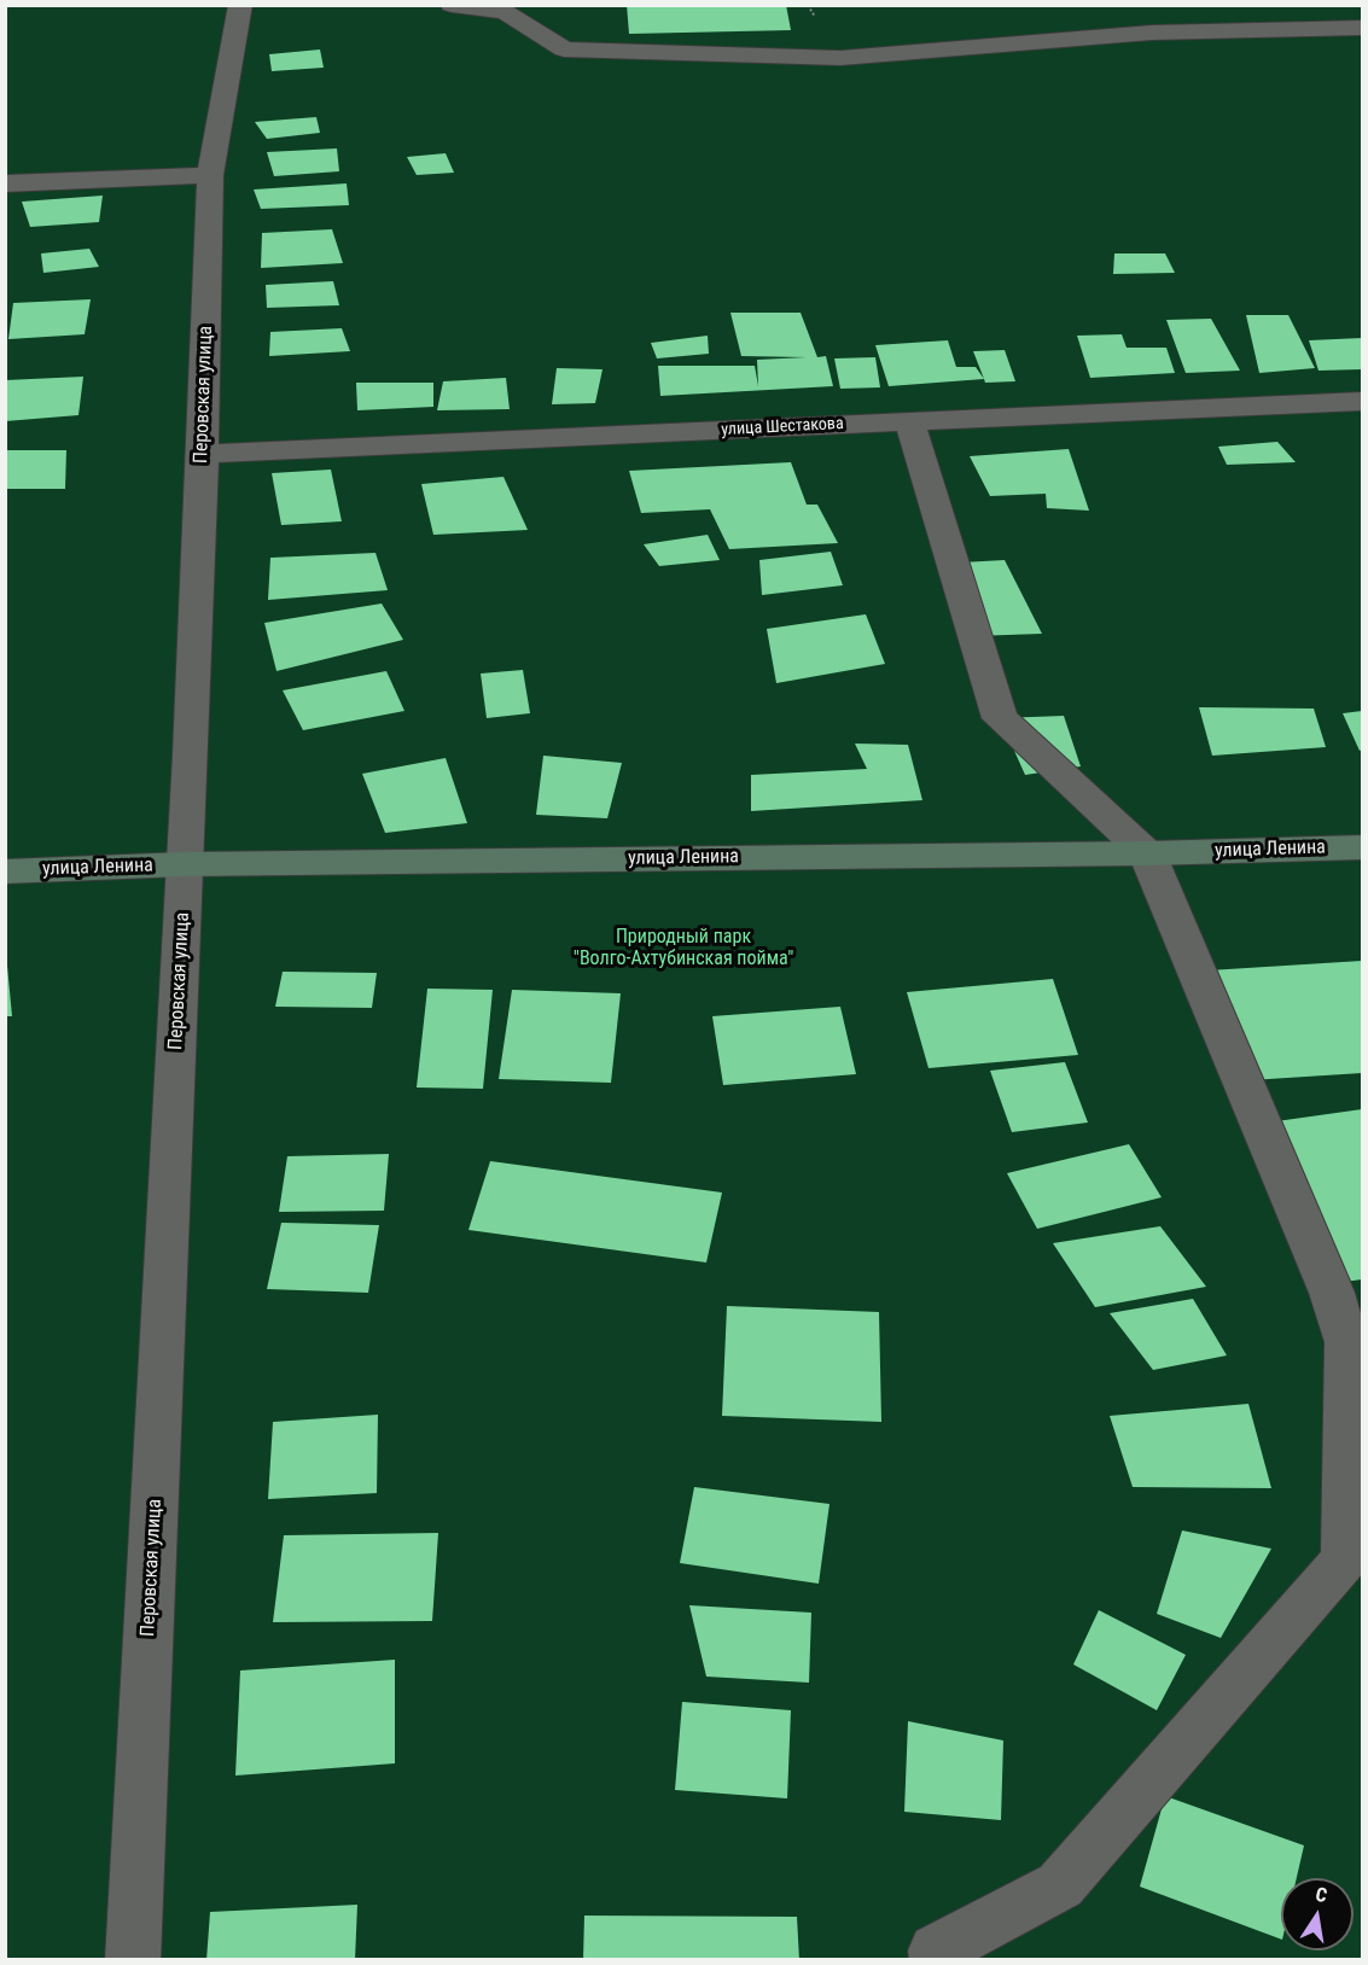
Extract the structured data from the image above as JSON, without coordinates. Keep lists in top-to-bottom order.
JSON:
{
  "streets": {
    "street": ["Перовская улица", "улица Шестакова", "улица Ленина"]
  },
  "crossings": [
    ["Перовская улица", "улица Шестакова"],
    ["Перовская улица", "улица Ленина"]
  ],
  "parks": ["Природный парк \"Волго-Ахтубинская пойма\""],
  "north": "top"
}
